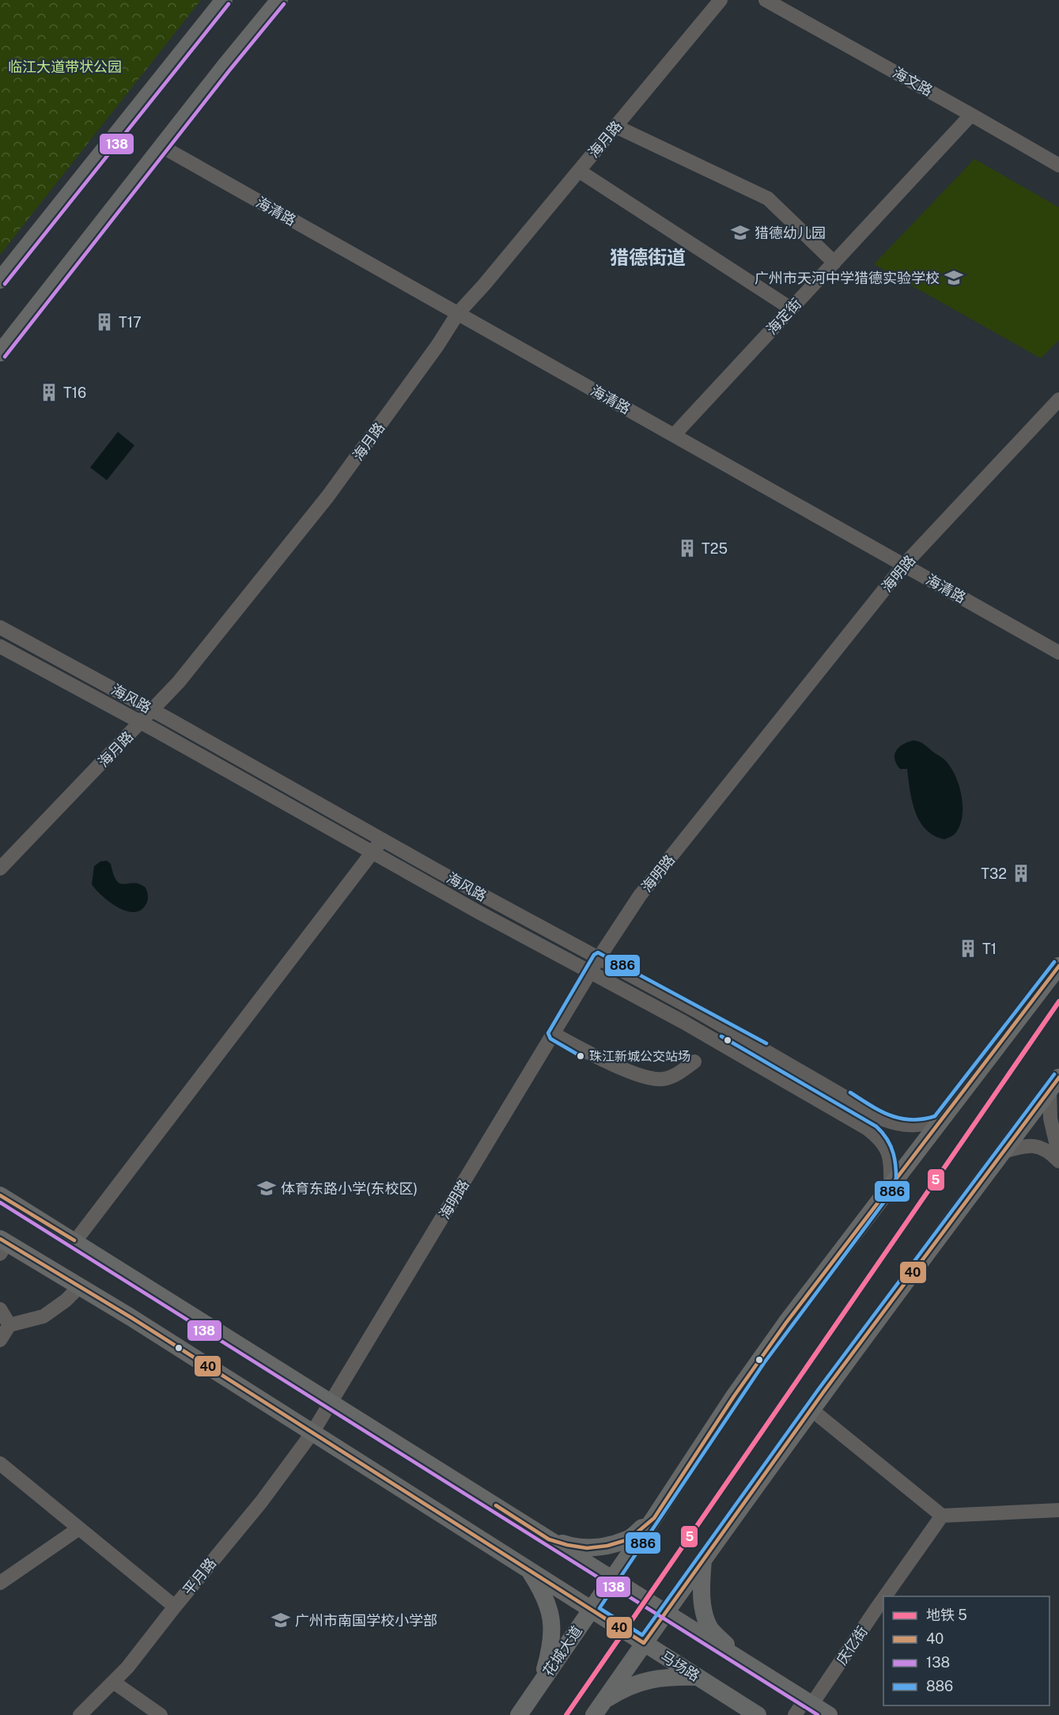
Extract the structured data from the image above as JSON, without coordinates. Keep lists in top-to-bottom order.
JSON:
{
  "streets": {
    "main road": ["花城大道", "马场路"],
    "street": [
      "海文路",
      "海月路",
      "海清路",
      "海定街",
      "海明路",
      "海风路",
      "平月路",
      "庆亿街"
    ]
  },
  "crossings": [
    ["海文路", "海定街"],
    ["海月路", "海清路"],
    ["海月路", "海风路"],
    ["海清路", "海定街"],
    ["海清路", "海明路"],
    ["海明路", "海风路"],
    ["海明路", "平月路"],
    ["海明路", "马场路"],
    ["海风路", "花城大道"],
    ["平月路", "马场路"],
    ["花城大道", "马场路"]
  ],
  "districts": ["猎德街道"],
  "parks": ["临江大道带状公园"],
  "places": {
    "school or university": [
      "猎德幼儿园",
      "广州市天河中学猎德实验学校",
      "体育东路小学(东校区)",
      "广州市南国学校小学部"
    ],
    "building": [
      "T17",
      "T16",
      "T25",
      "T32",
      "T1"
    ],
    "other": ["珠江新城公交站场"]
  },
  "lines": [
    "transit line 138",
    "transit line 886",
    "transit line 40",
    "metro line 5"
  ],
  "legend": [
    "地铁 5",
    "40",
    "138",
    "886"
  ]
}
